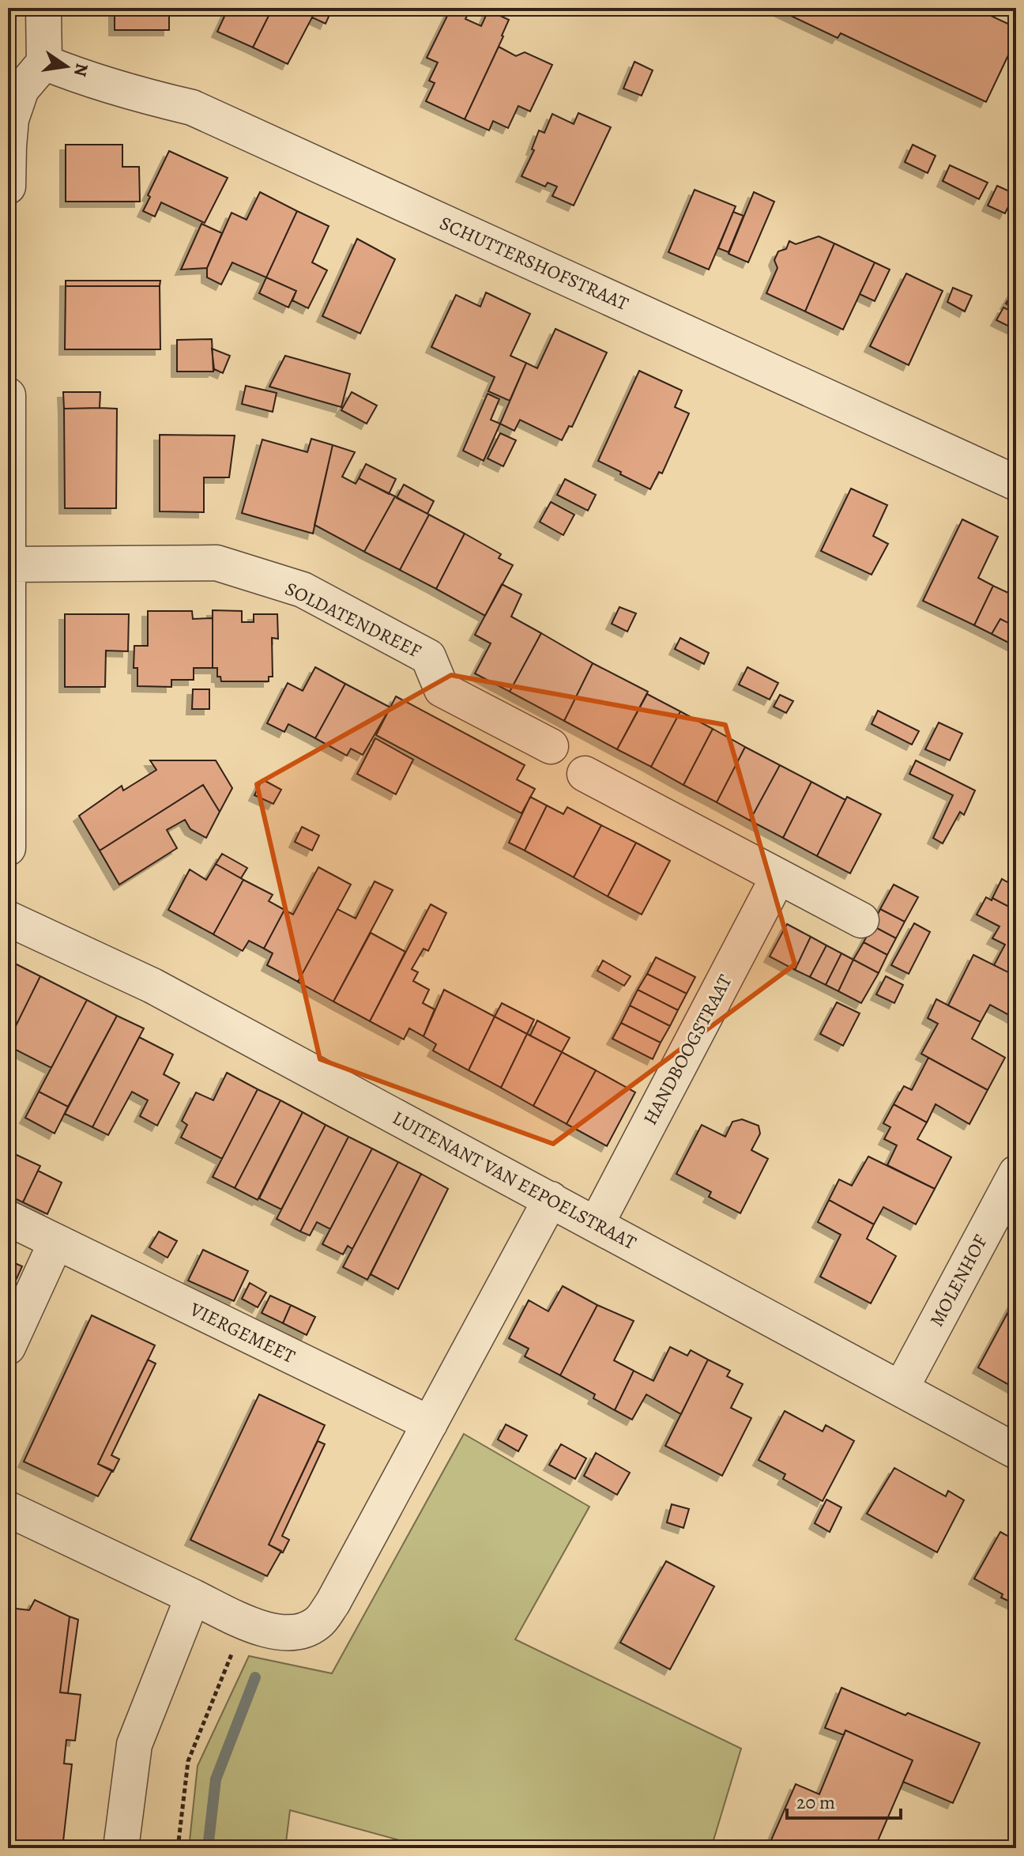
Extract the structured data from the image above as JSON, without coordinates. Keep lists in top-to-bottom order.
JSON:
{
  "streets": {
    "street": [
      "SCHUTTERSHOFSTRAAT",
      "SOLDATENDREEF",
      "HANDBOOGSTRAAT",
      "LUITENANT VAN EEPOELSTRAAT",
      "MOLENHOF",
      "VIERGEMEET"
    ]
  },
  "crossings": [
    ["HANDBOOGSTRAAT", "LUITENANT VAN EEPOELSTRAAT"],
    ["LUITENANT VAN EEPOELSTRAAT", "MOLENHOF"]
  ],
  "scale_bar": "20 m",
  "north": "right"
}
